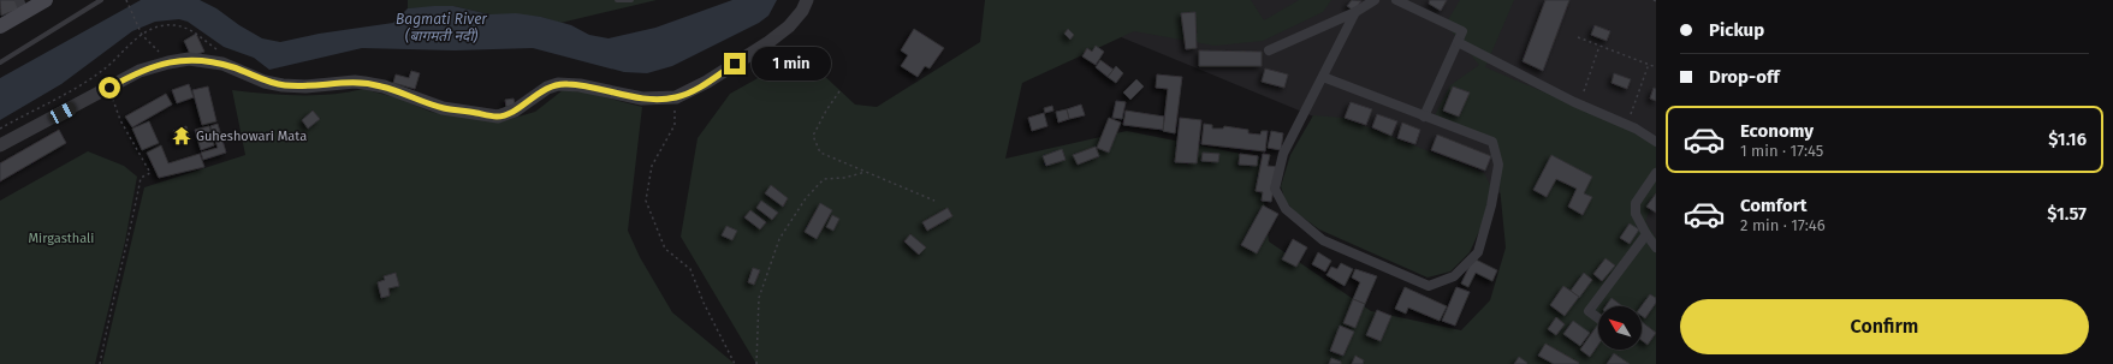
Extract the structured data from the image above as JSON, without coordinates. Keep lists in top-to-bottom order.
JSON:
{
  "water": ["Bagmati River (बागमती नदी)"],
  "parks": ["Mirgasthali"],
  "places": {
    "temple": ["Guheshowari Mata"]
  },
  "north": "top left",
  "page": {
    "banner": ["Pickup", "Drop-off"],
    "bubble": "1 min",
    "list": [
      {
        "name": "Economy",
        "note": "1 min · 17:45",
        "value": "$1.16"
      },
      {
        "name": "Comfort",
        "note": "2 min · 17:46",
        "value": "$1.57"
      }
    ],
    "buttons": "Confirm"
  }
}
